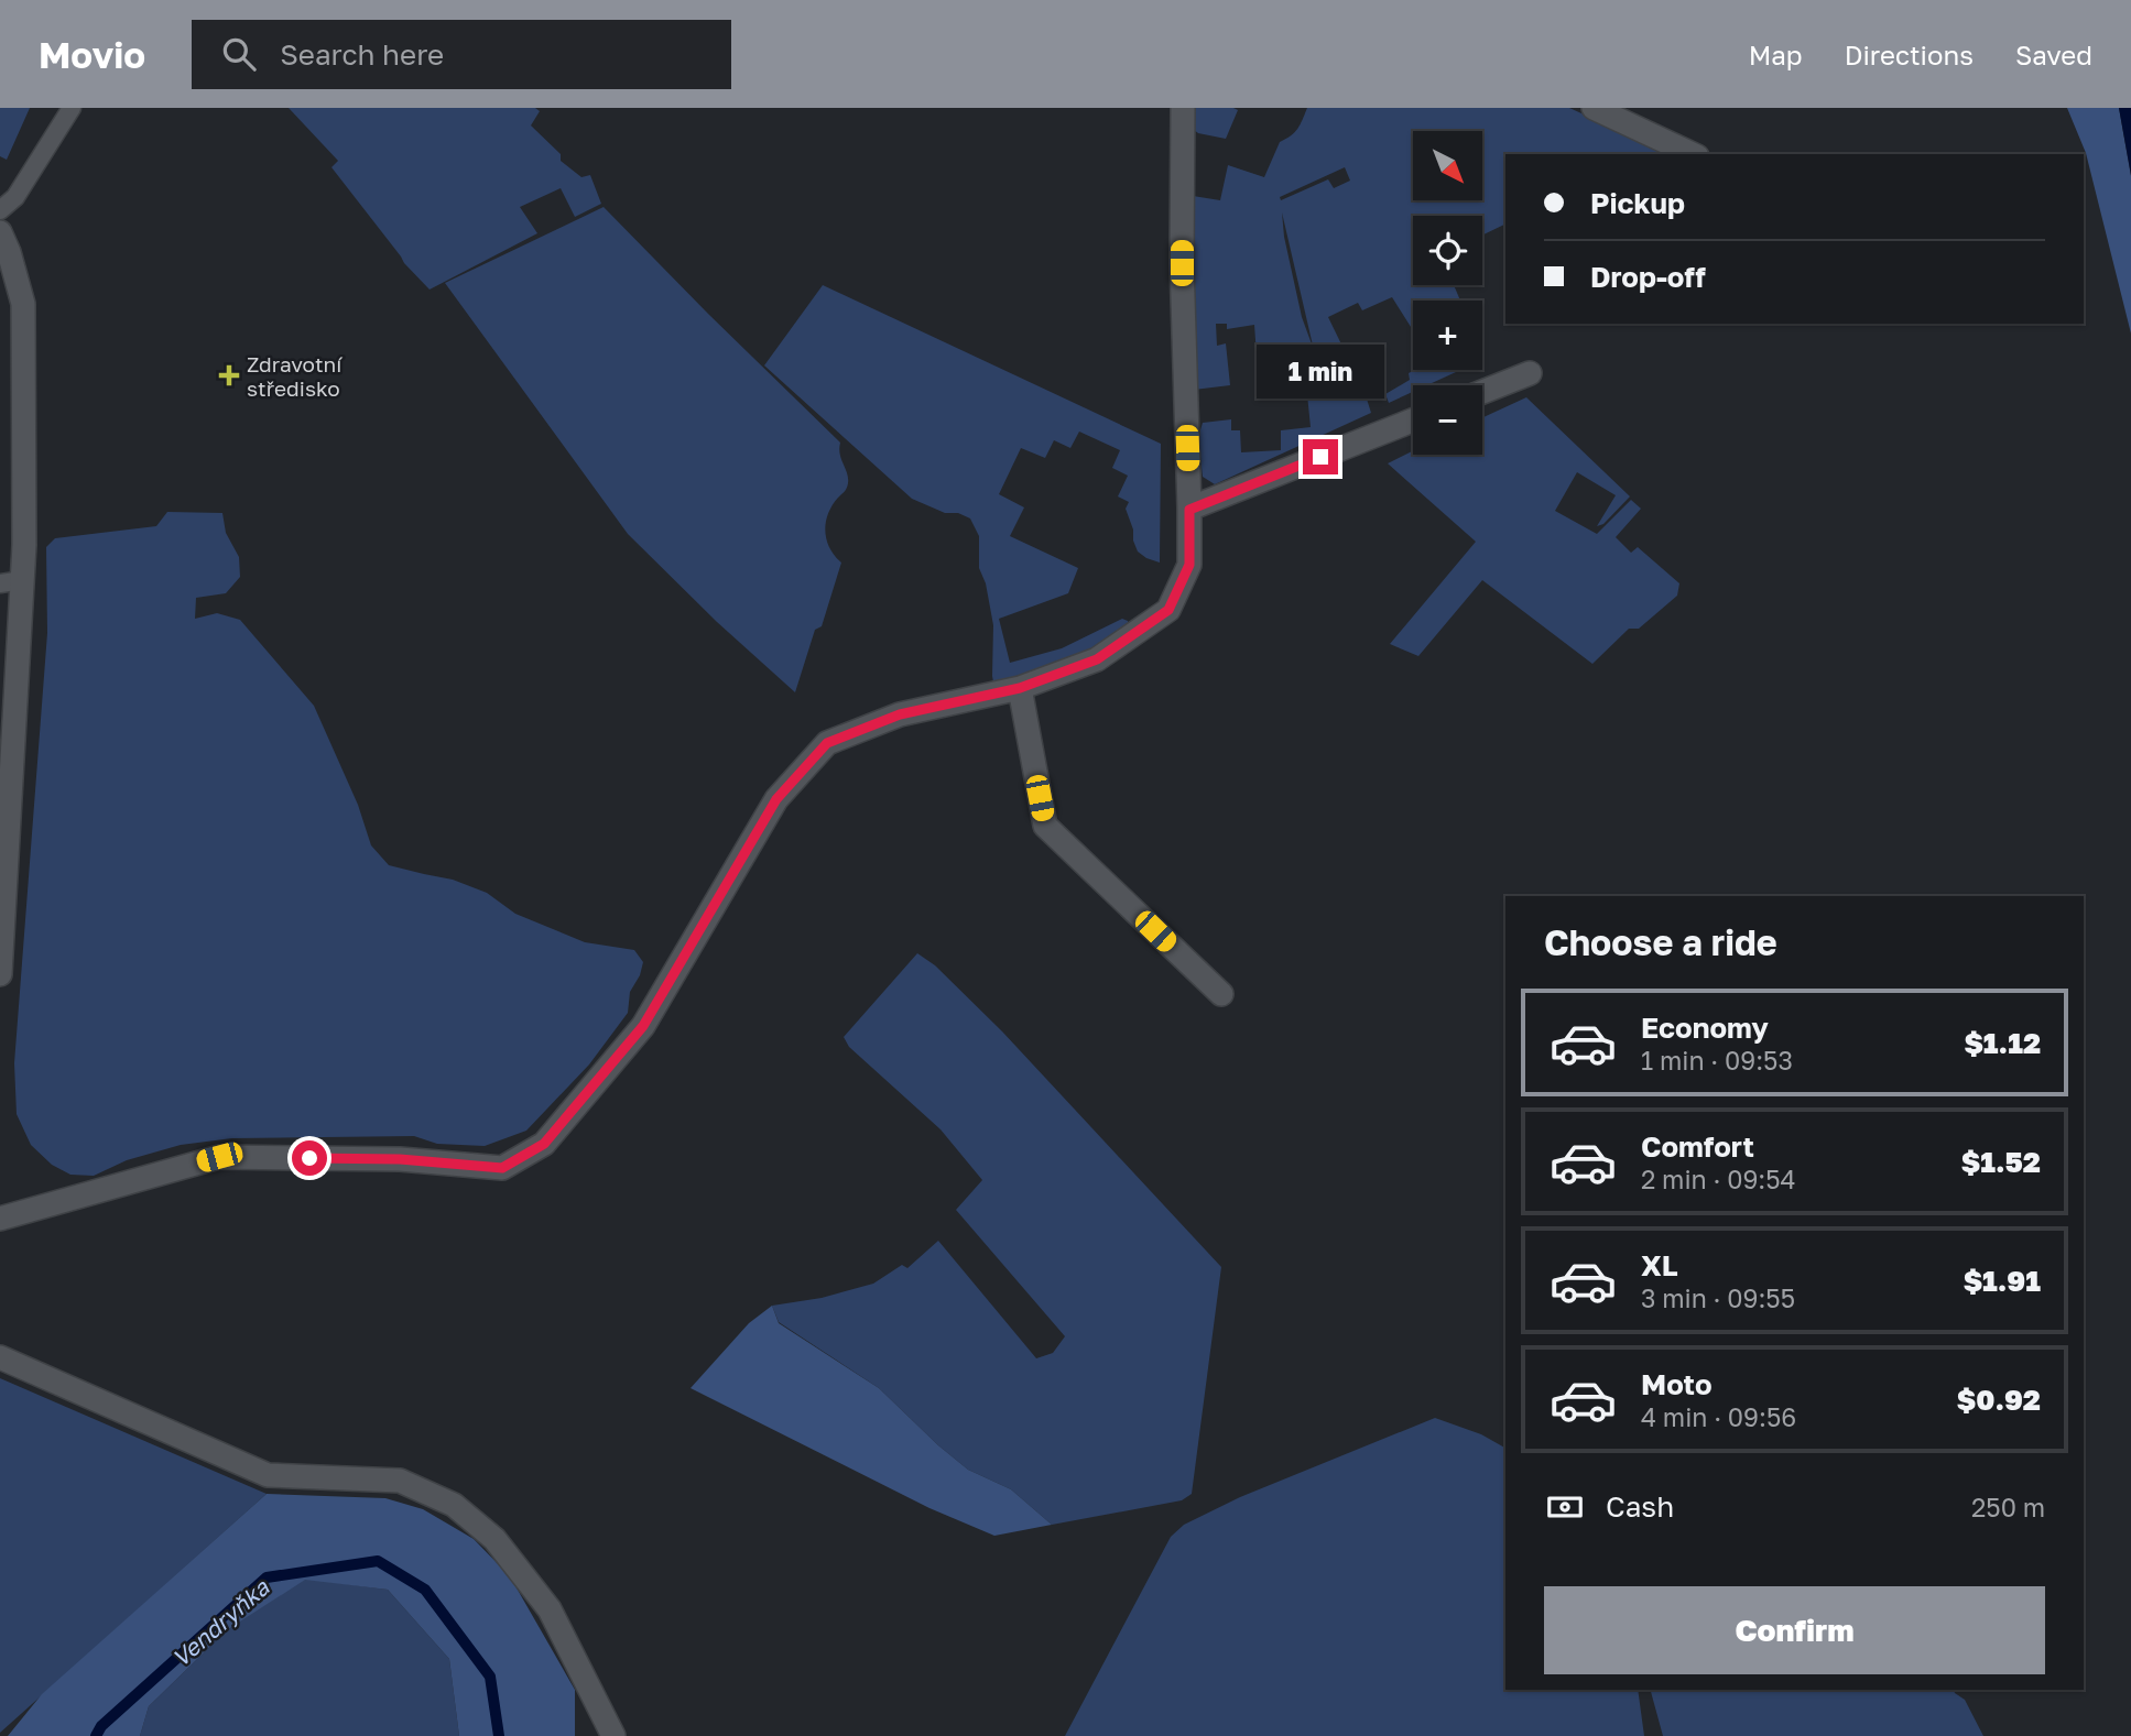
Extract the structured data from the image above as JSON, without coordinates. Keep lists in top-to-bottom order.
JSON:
{
  "water": ["Vendryňka"],
  "places": {
    "health": ["Zdravotní středisko"]
  },
  "north": "bottom right",
  "page": {
    "header": "Movio",
    "search": "Search here",
    "nav": ["Map", "Directions", "Saved"],
    "map_buttons": ["+", "−"],
    "banner": ["Pickup", "Drop-off"],
    "bubble": "1 min",
    "heading": "Choose a ride",
    "list": [
      {
        "name": "Economy",
        "note": "1 min · 09:53",
        "value": "$1.12"
      },
      {
        "name": "Comfort",
        "note": "2 min · 09:54",
        "value": "$1.52"
      },
      {
        "name": "XL",
        "note": "3 min · 09:55",
        "value": "$1.91"
      },
      {
        "name": "Moto",
        "note": "4 min · 09:56",
        "value": "$0.92"
      }
    ],
    "pay": ["Cash", "250 m"],
    "buttons": "Confirm"
  }
}
